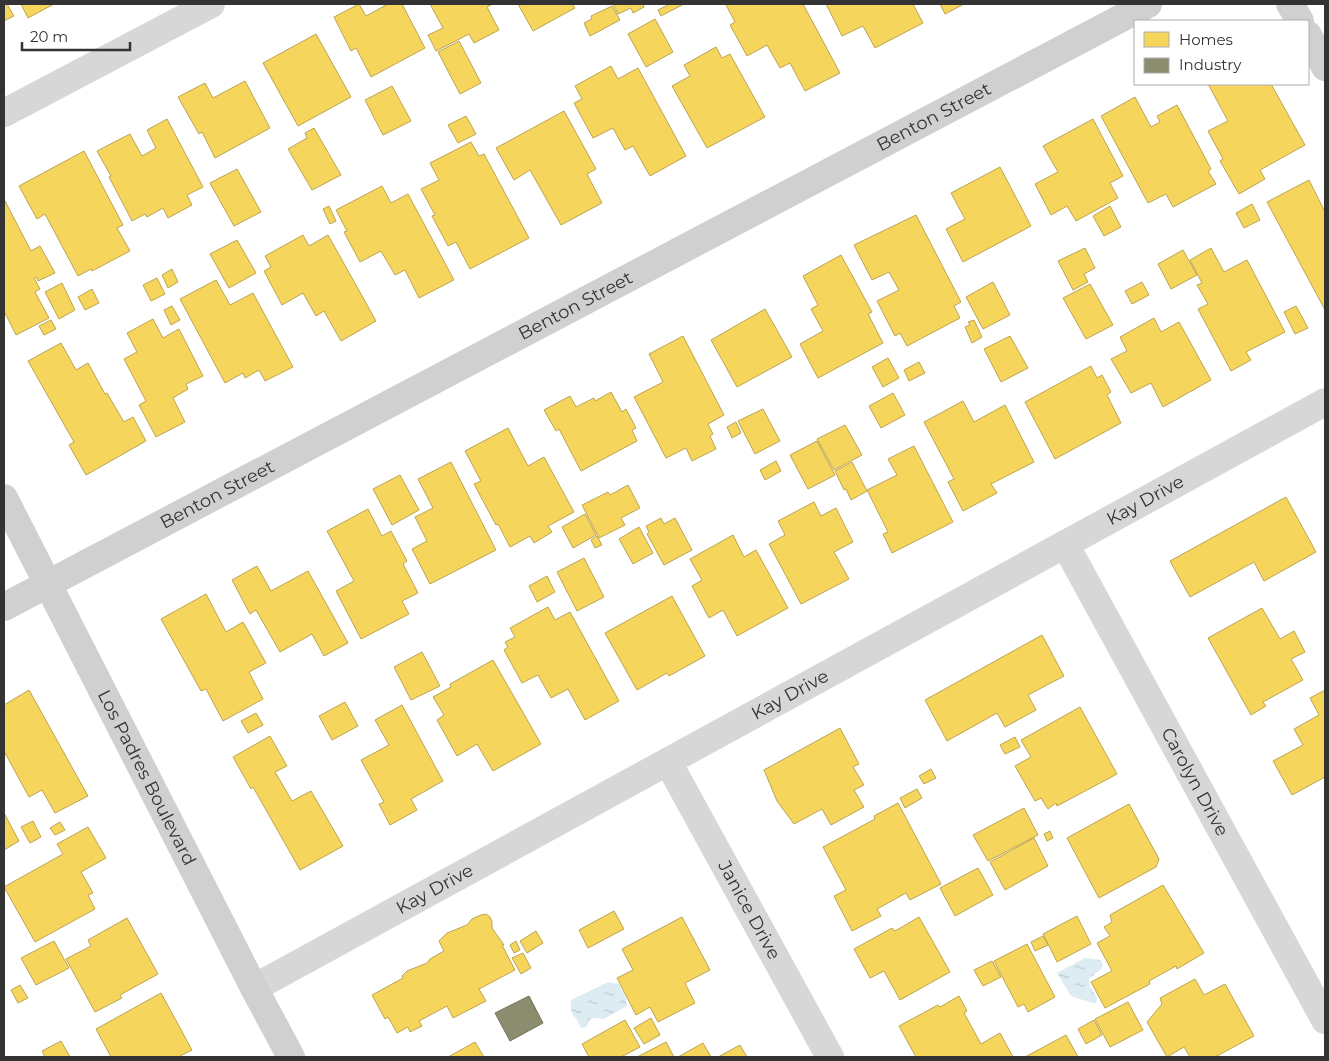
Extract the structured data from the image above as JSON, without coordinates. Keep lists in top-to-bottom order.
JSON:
{
  "streets": {
    "main road": ["Benton Street", "Los Padres Boulevard"],
    "street": ["Kay Drive", "Carolyn Drive", "Janice Drive"]
  },
  "crossings": [
    ["Benton Street", "Los Padres Boulevard"],
    ["Kay Drive", "Los Padres Boulevard"],
    ["Kay Drive", "Carolyn Drive"],
    ["Kay Drive", "Janice Drive"]
  ],
  "legend": ["Homes", "Industry"],
  "scale_bar": "20 m"
}
